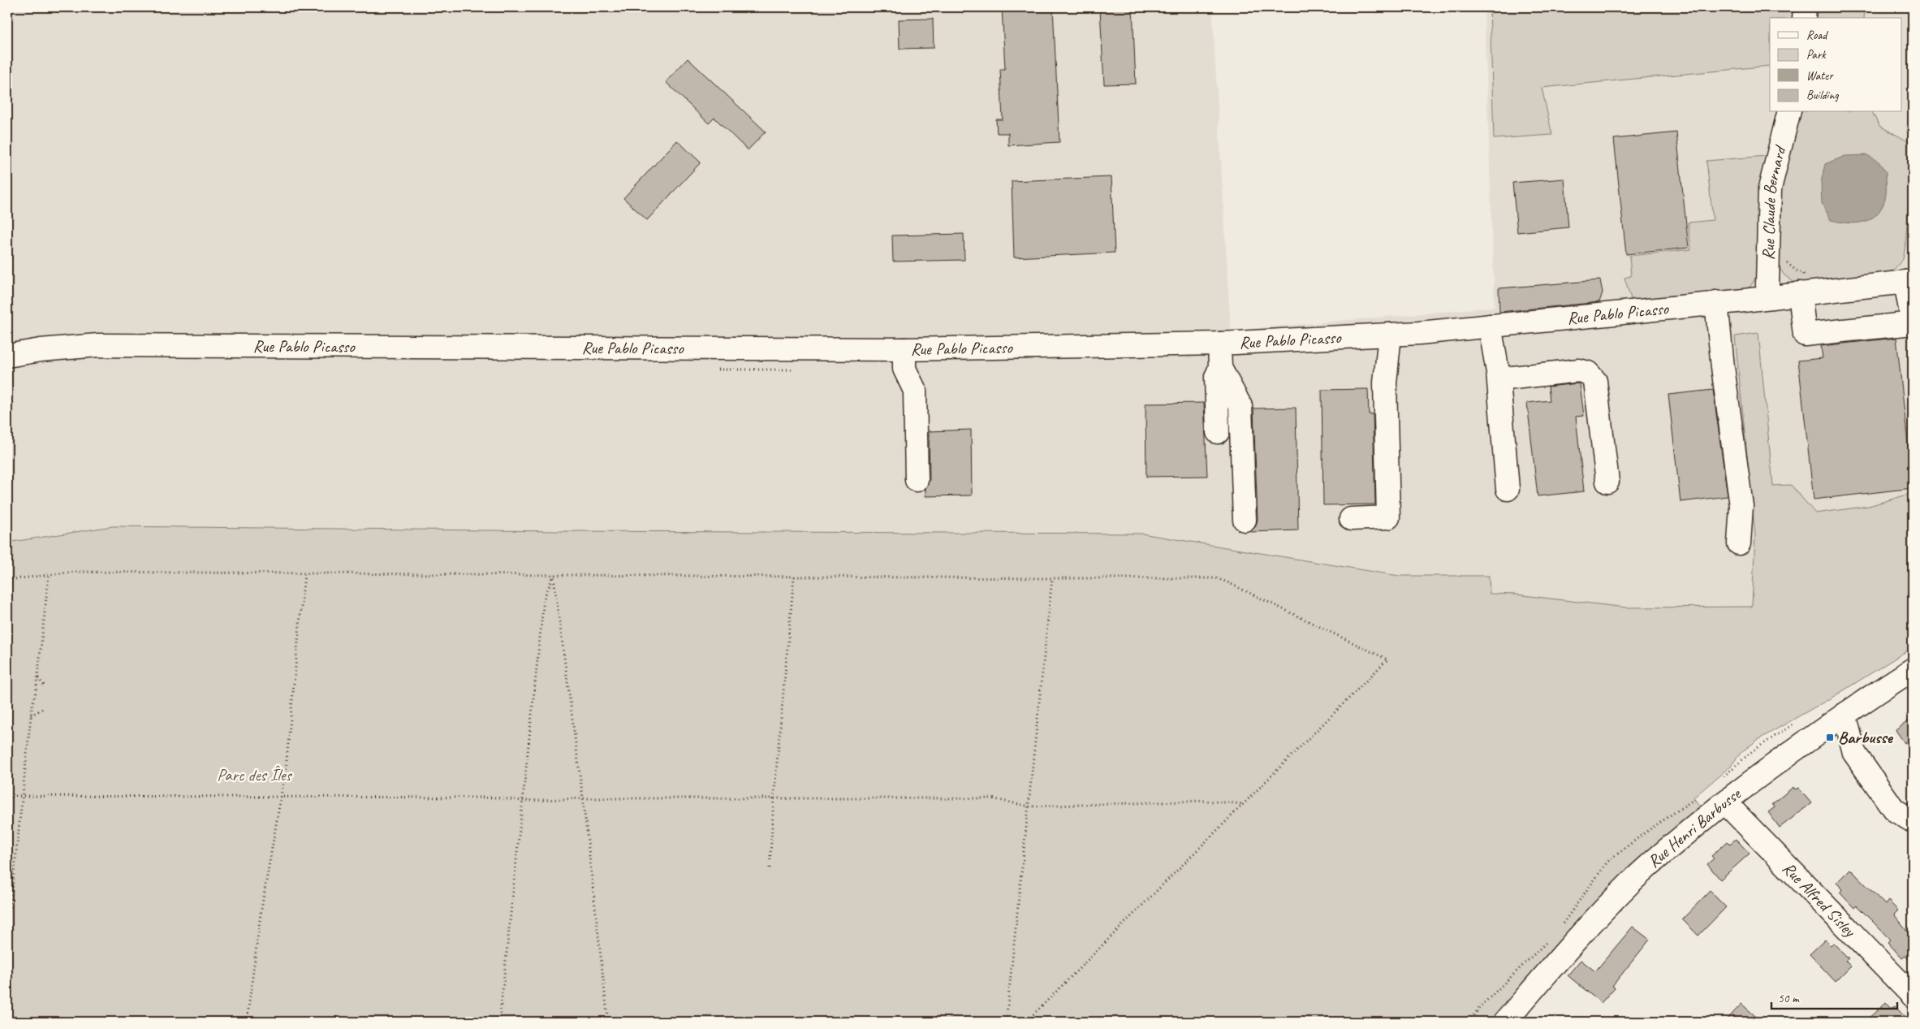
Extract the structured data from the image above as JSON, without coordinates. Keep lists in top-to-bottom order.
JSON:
{
  "streets": {
    "street": [
      "Rue Claude Bernard",
      "Rue Pablo Picasso",
      "Rue Henri Barbusse",
      "Rue Alfred Sisley"
    ]
  },
  "crossings": [
    ["Rue Claude Bernard", "Rue Pablo Picasso"],
    ["Rue Henri Barbusse", "Rue Alfred Sisley"]
  ],
  "parks": ["Parc des Îles"],
  "places": {
    "transit": ["Barbusse"]
  },
  "legend": [
    "Road",
    "Park",
    "Water",
    "Building"
  ],
  "scale_bar": "50 m"
}
